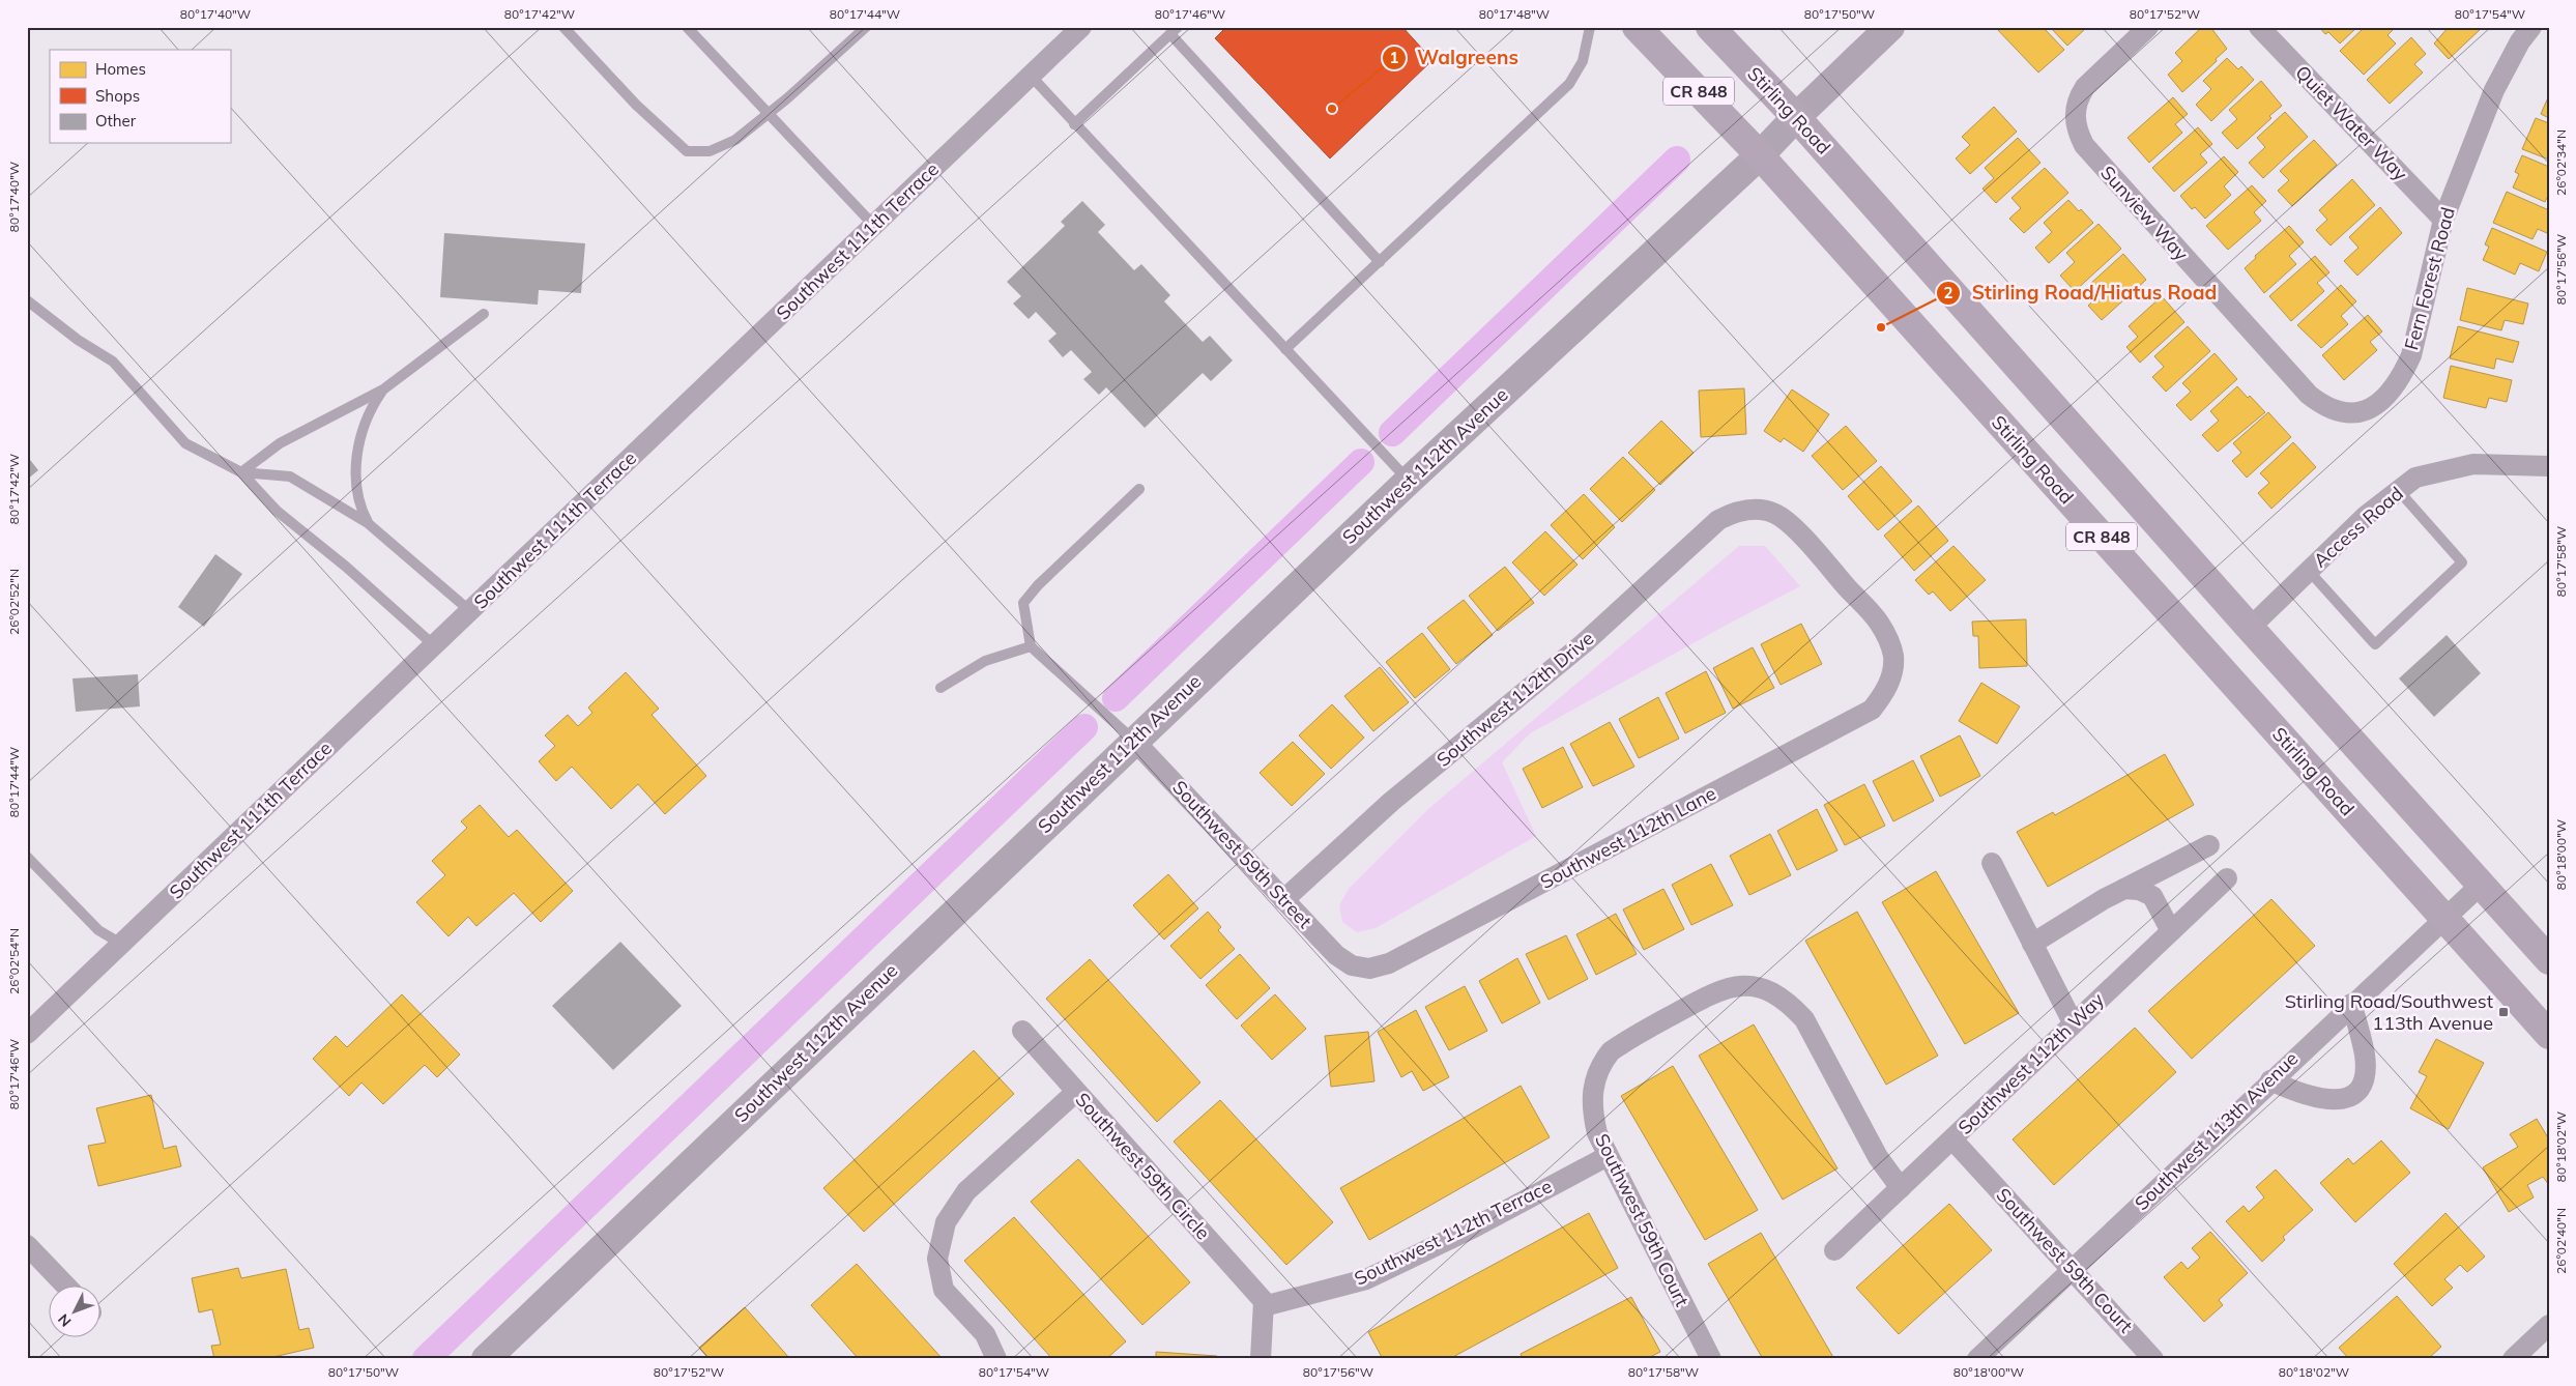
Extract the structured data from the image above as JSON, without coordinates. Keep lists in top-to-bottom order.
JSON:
{
  "streets": {
    "main road": ["CR 848", "Stirling Road"],
    "street": [
      "Quiet Water Way",
      "Sunview Way",
      "Southwest 111th Terrace",
      "Fern Forest Road",
      "Southwest 112th Avenue",
      "Access Road",
      "Southwest 112th Drive",
      "Southwest 112th Lane",
      "Southwest 59th Street",
      "Southwest 112th Way",
      "Southwest 113th Avenue",
      "Southwest 59th Circle",
      "Southwest 59th Court",
      "Southwest 112th Terrace"
    ]
  },
  "crossings": [
    ["Stirling Road", "Southwest 112th Avenue"],
    ["Stirling Road", "Access Road"],
    ["Stirling Road", "Southwest 113th Avenue"],
    ["Quiet Water Way", "Fern Forest Road"],
    ["Sunview Way", "Fern Forest Road"],
    ["Southwest 112th Avenue", "Southwest 59th Street"],
    ["Southwest 112th Drive", "Southwest 112th Lane"],
    ["Southwest 112th Drive", "Southwest 59th Street"],
    ["Southwest 112th Lane", "Southwest 59th Street"],
    ["Southwest 112th Way", "Southwest 59th Court"],
    ["Southwest 113th Avenue", "Southwest 59th Court"],
    ["Southwest 59th Circle", "Southwest 112th Terrace"],
    ["Southwest 59th Court", "Southwest 112th Terrace"]
  ],
  "places": {
    "other": ["Walgreens", "Stirling Road/Hiatus Road"],
    "transit": ["Stirling Road/Southwest 113th Avenue"]
  },
  "legend": ["Homes", "Shops", "Other"],
  "north": "bottom left",
  "coordinates": [
    "80°17'40\"W",
    "80°17'42\"W",
    "80°17'44\"W",
    "80°17'46\"W",
    "80°17'48\"W",
    "80°17'50\"W",
    "80°17'52\"W",
    "80°17'54\"W",
    "26°02'34\"N",
    "80°17'56\"W",
    "80°17'58\"W",
    "26°02'52\"N",
    "80°18'00\"W",
    "26°02'54\"N",
    "80°18'02\"W",
    "26°02'40\"N"
  ]
}
